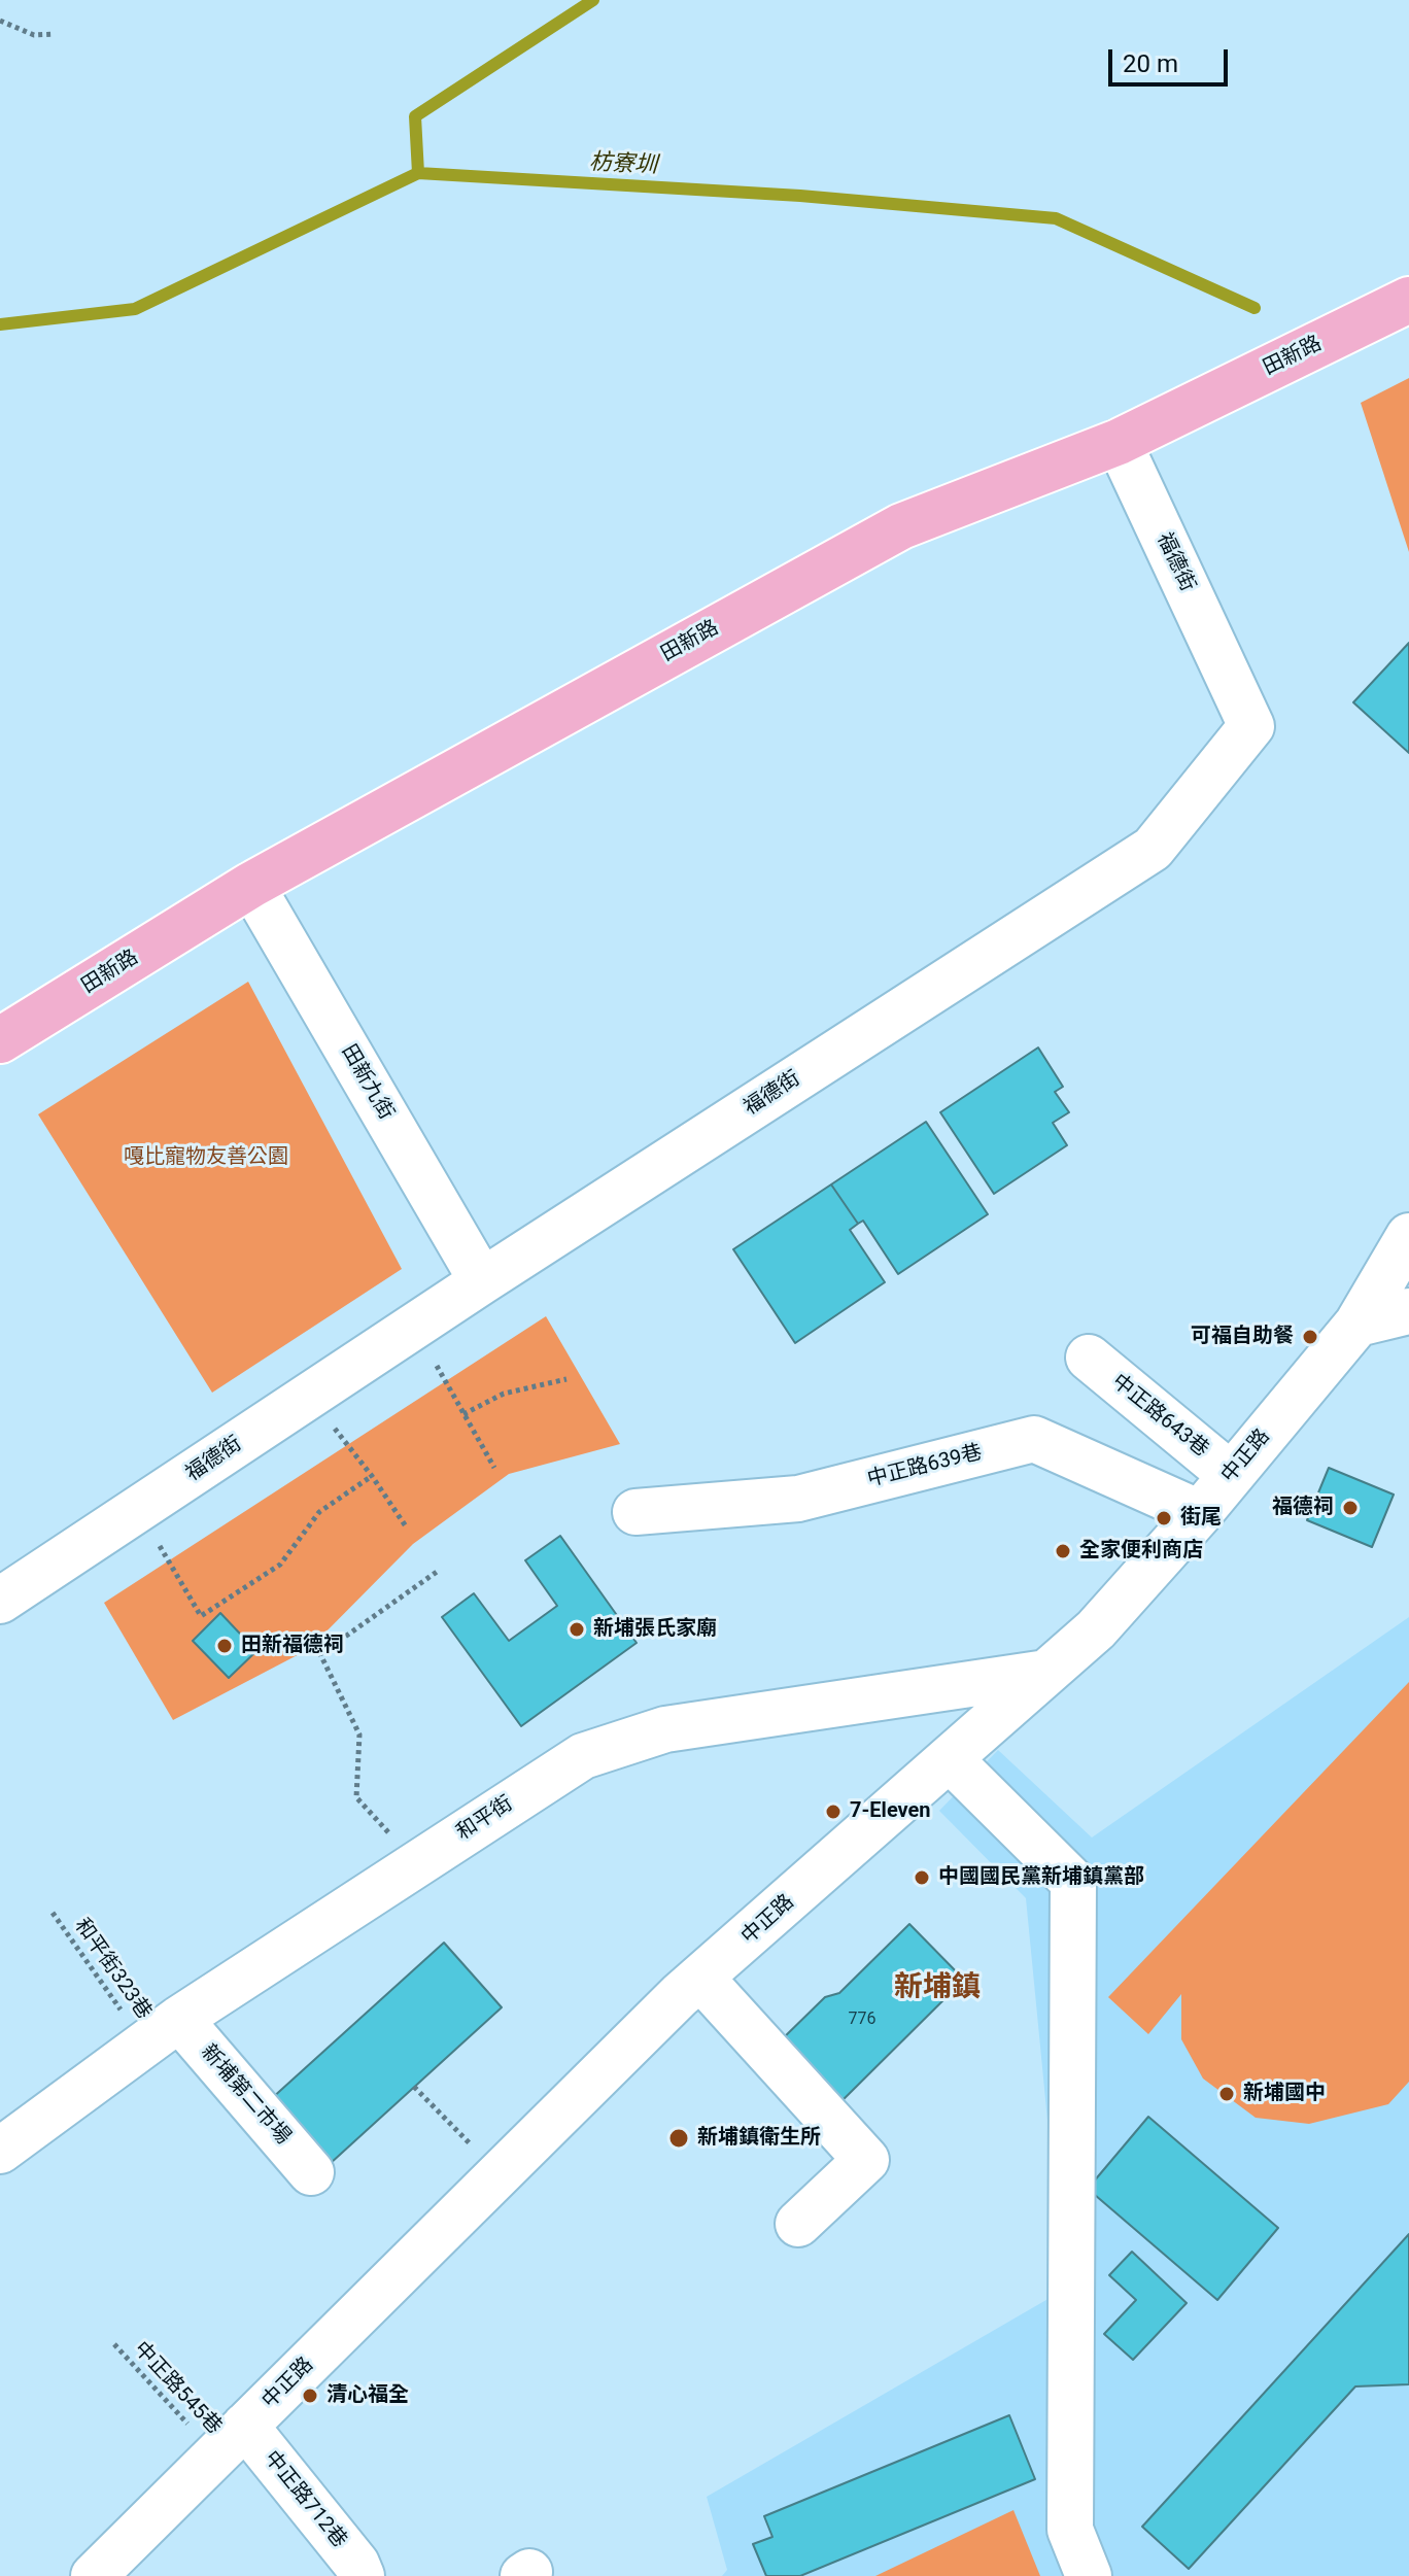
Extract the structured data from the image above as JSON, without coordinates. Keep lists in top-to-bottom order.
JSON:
{
  "streets": {
    "main road": ["田新路"],
    "street": [
      "福德街",
      "田新九街",
      "中正路643巷",
      "中正路",
      "中正路639巷",
      "和平街",
      "新埔第二市場",
      "中正路712巷"
    ],
    "path": ["和平街323巷", "中正路545巷"]
  },
  "crossings": [
    ["田新路", "福德街"],
    ["田新路", "田新九街"],
    ["福德街", "田新九街"],
    ["中正路643巷", "中正路"],
    ["中正路", "中正路639巷"],
    ["中正路", "和平街"],
    ["中正路", "中正路545巷"],
    ["中正路", "中正路712巷"],
    ["和平街", "和平街323巷"],
    ["和平街", "新埔第二市場"],
    ["和平街323巷", "新埔第二市場"],
    ["中正路545巷", "中正路712巷"]
  ],
  "districts": ["新埔鎮"],
  "water": ["枋寮圳"],
  "parks": ["嘎比寵物友善公園"],
  "places": [
    "可福自助餐",
    "福德祠",
    "街尾",
    "全家便利商店",
    "新埔張氏家廟",
    "田新福德祠",
    "7-Eleven",
    "中國國民黨新埔鎮黨部",
    "新埔國中",
    "新埔鎮衛生所",
    "清心福全"
  ],
  "house_numbers": ["776"],
  "scale_bar": "20 m"
}
